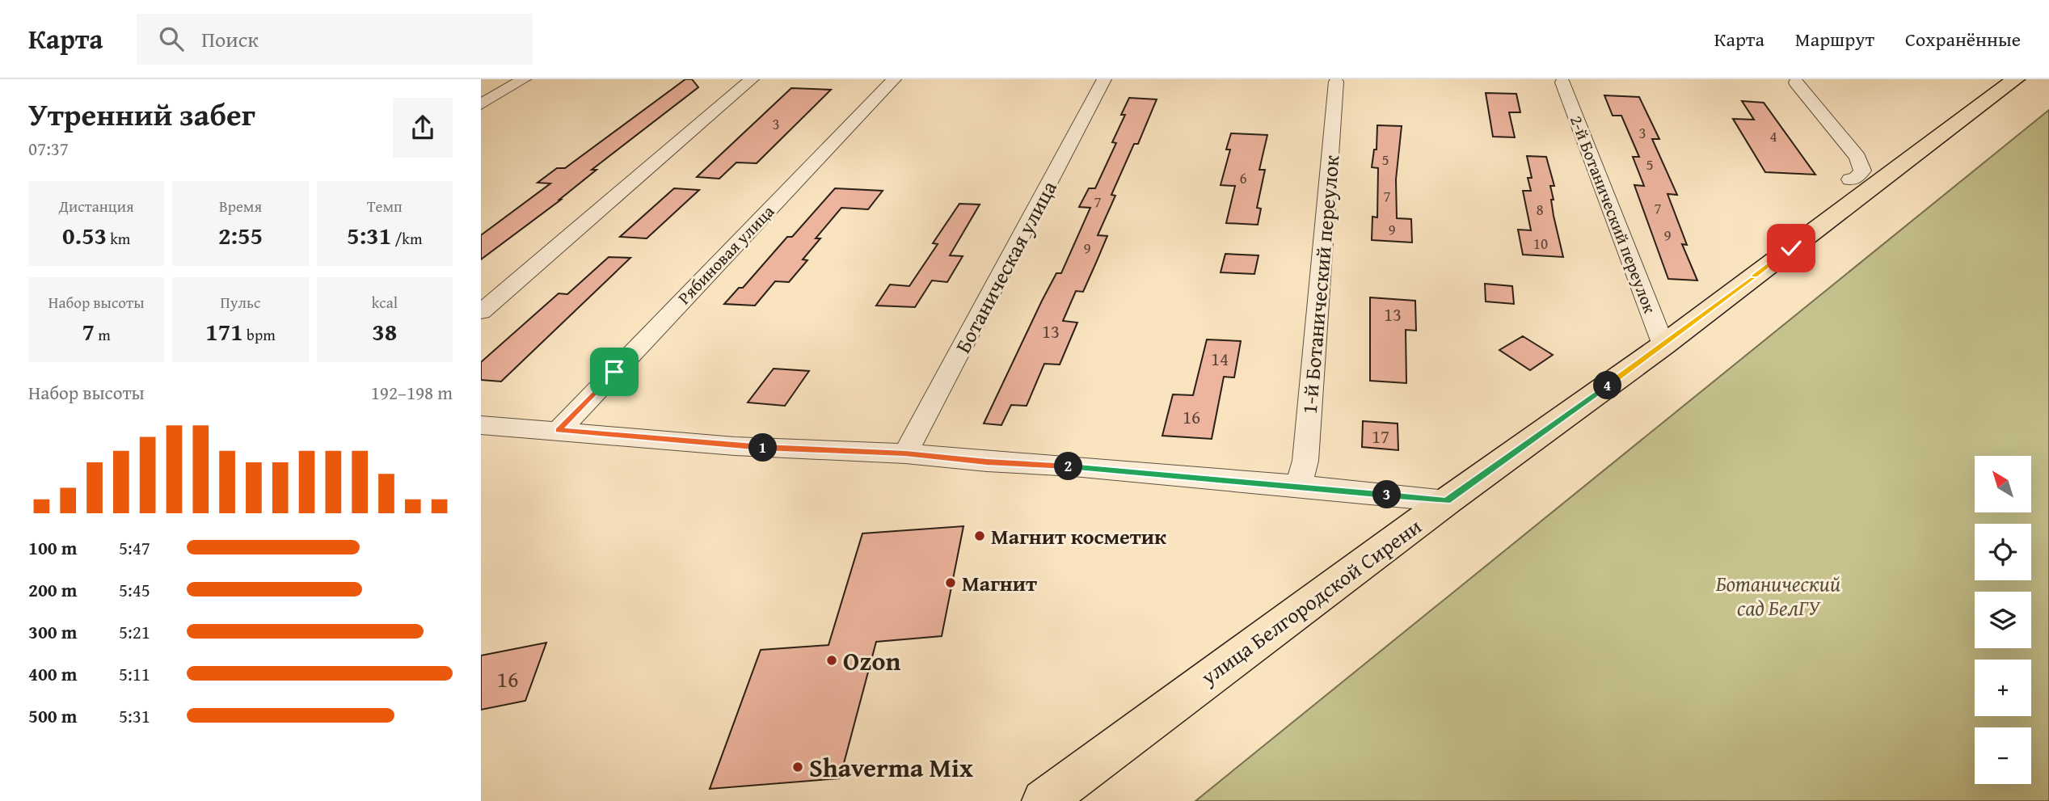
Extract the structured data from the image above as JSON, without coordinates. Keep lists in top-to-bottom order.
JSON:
{
  "streets": {
    "main road": ["улица Белгородской Сирени"],
    "street": [
      "2-й Ботанический переулок",
      "Рябиновая улица",
      "Ботаническая улица",
      "1-й Ботанический переулок"
    ]
  },
  "crossings": [
    ["2-й Ботанический переулок", "улица Белгородской Сирени"]
  ],
  "parks": ["Ботанический сад БелГУ"],
  "places": [
    "Магнит косметик",
    "Магнит",
    "Ozon",
    "Shaverma Mix"
  ],
  "house_numbers": [
    "3",
    "3",
    "4",
    "5",
    "5",
    "6",
    "7",
    "7",
    "7",
    "8",
    "9",
    "9",
    "10",
    "9",
    "13",
    "13",
    "14",
    "16",
    "17",
    "16"
  ],
  "north": "top left",
  "page": {
    "header": "Карта",
    "search": "Поиск",
    "nav": ["Карта", "Маршрут", "Сохранённые"],
    "heading": ["Утренний забег", "07:37"],
    "stats": [
      ["Дистанция", "0.53 km"],
      ["Время", "2:55"],
      ["Темп", "5:31 /km"],
      ["Набор высоты", "7 m"],
      ["Пульс", "171 bpm"],
      ["kcal", "38"]
    ],
    "chart": ["Набор высоты", "192–198 m"],
    "pins": [
      "4",
      "1",
      "2",
      "3"
    ],
    "map_buttons": ["+", "−"],
    "list": [
      {
        "name": "100 m",
        "note": "5:47"
      },
      {
        "name": "200 m",
        "note": "5:45"
      },
      {
        "name": "300 m",
        "note": "5:21"
      },
      {
        "name": "400 m",
        "note": "5:11"
      },
      {
        "name": "500 m",
        "note": "5:31"
      }
    ]
  }
}
